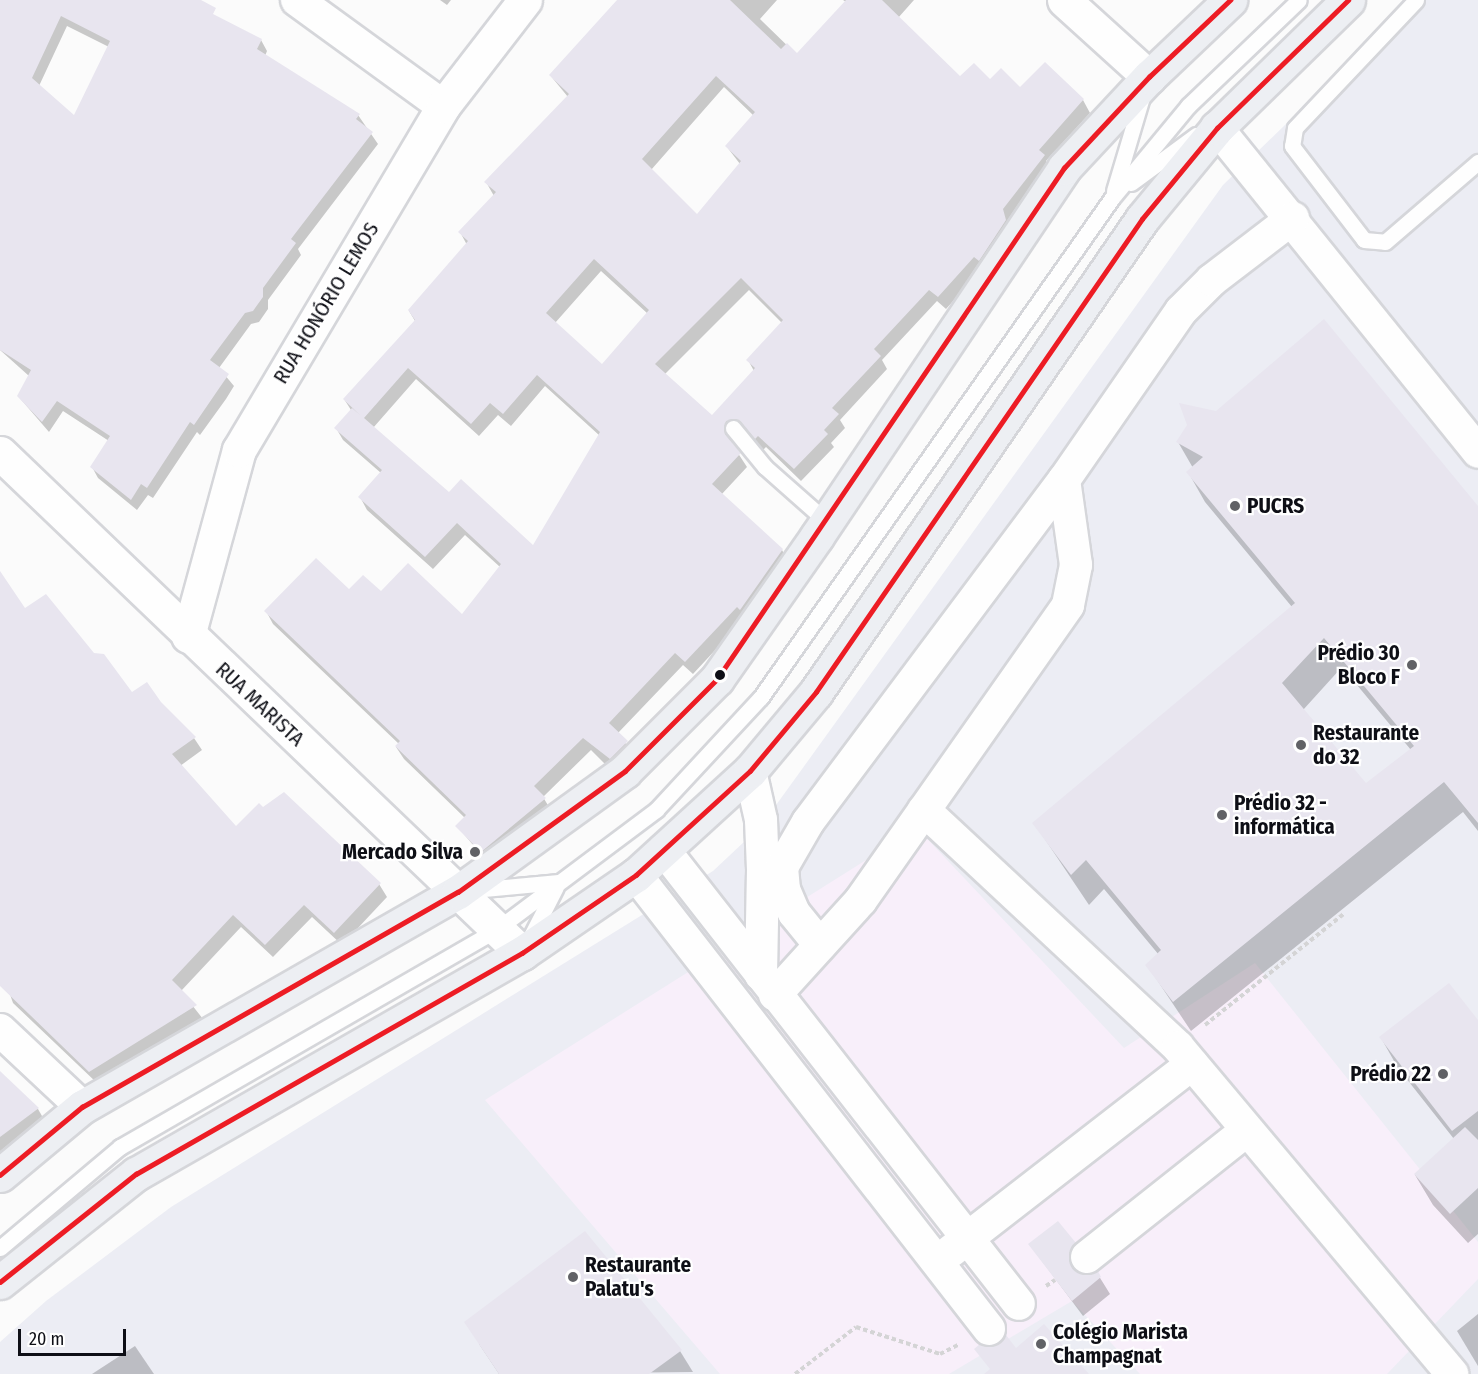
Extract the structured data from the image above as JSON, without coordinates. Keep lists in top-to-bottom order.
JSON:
{
  "streets": {
    "street": ["RUA HONÓRIO LEMOS", "RUA MARISTA"]
  },
  "crossings": [
    ["RUA HONÓRIO LEMOS", "RUA MARISTA"]
  ],
  "places": [
    "PUCRS",
    "Prédio 30 Bloco F",
    "Restaurante do 32",
    "Prédio 32 - informática",
    "Mercado Silva",
    "Prédio 22",
    "Restaurante Palatu's",
    "Colégio Marista Champagnat"
  ],
  "scale_bar": "20 m"
}
